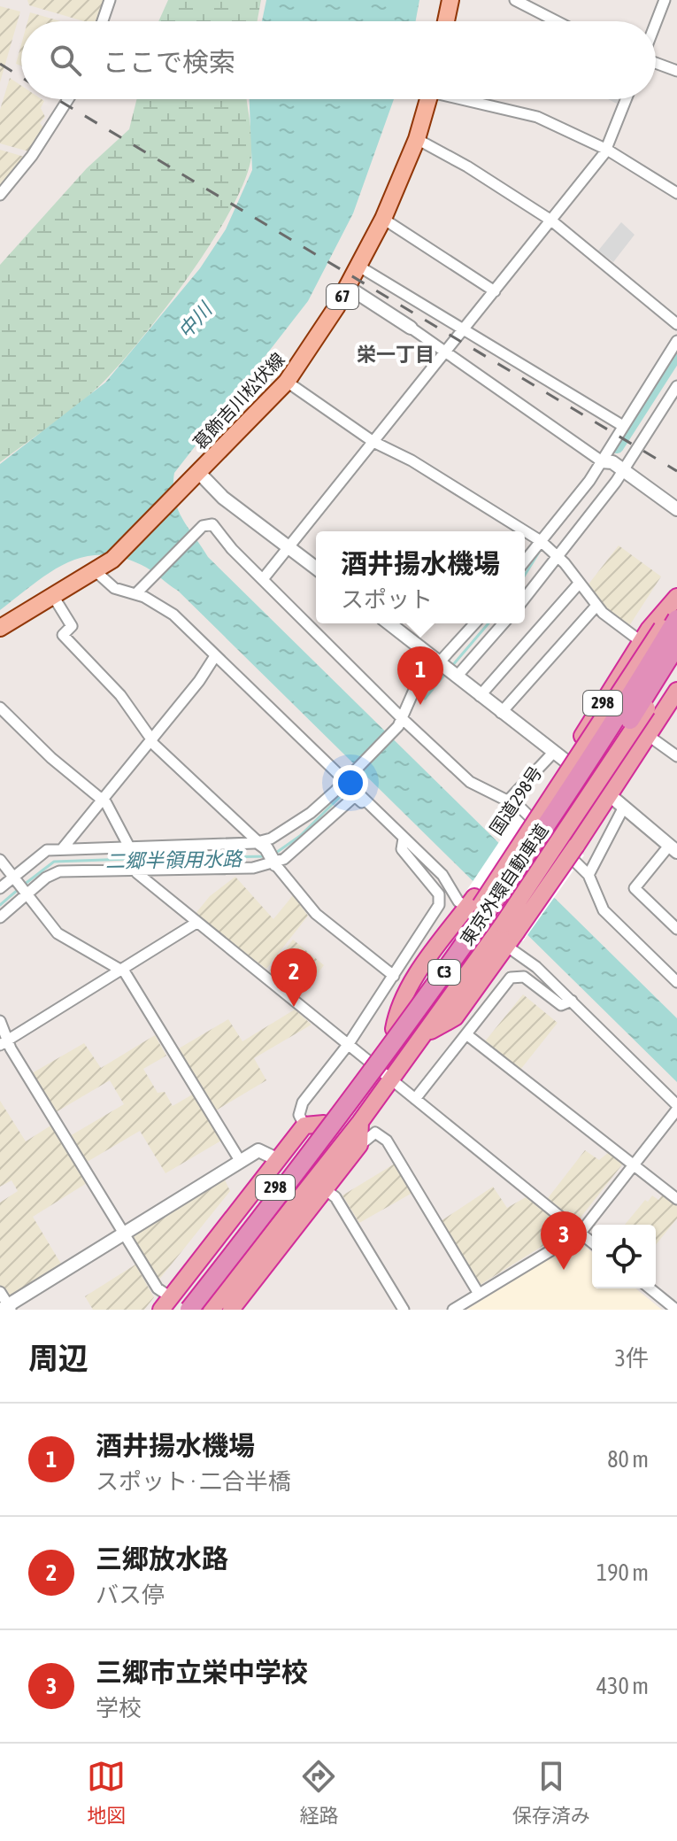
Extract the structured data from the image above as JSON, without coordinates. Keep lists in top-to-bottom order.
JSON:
{
  "streets": {
    "highway": [
      "298",
      "国道298号",
      "東京外環自動車道",
      "C3"
    ],
    "main road": ["67", "葛飾吉川松伏線"]
  },
  "crossings": [
    ["298", "国道298号"],
    ["国道298号", "東京外環自動車道"]
  ],
  "districts": ["栄一丁目"],
  "water": ["中川", "二郷半領用水路"],
  "page": {
    "search": "ここで検索",
    "popup": ["酒井揚水機場", "スポット"],
    "pins": ["1", "2", "3"],
    "heading": ["周辺", "3件"],
    "list": [
      {
        "mark": "1",
        "name": "酒井揚水機場",
        "note": "スポット · 二合半橋",
        "value": "80 m"
      },
      {
        "mark": "2",
        "name": "三郷放水路",
        "note": "バス停",
        "value": "190 m"
      },
      {
        "mark": "3",
        "name": "三郷市立栄中学校",
        "note": "学校",
        "value": "430 m"
      }
    ],
    "nav": ["地図", "経路", "保存済み"]
  }
}
